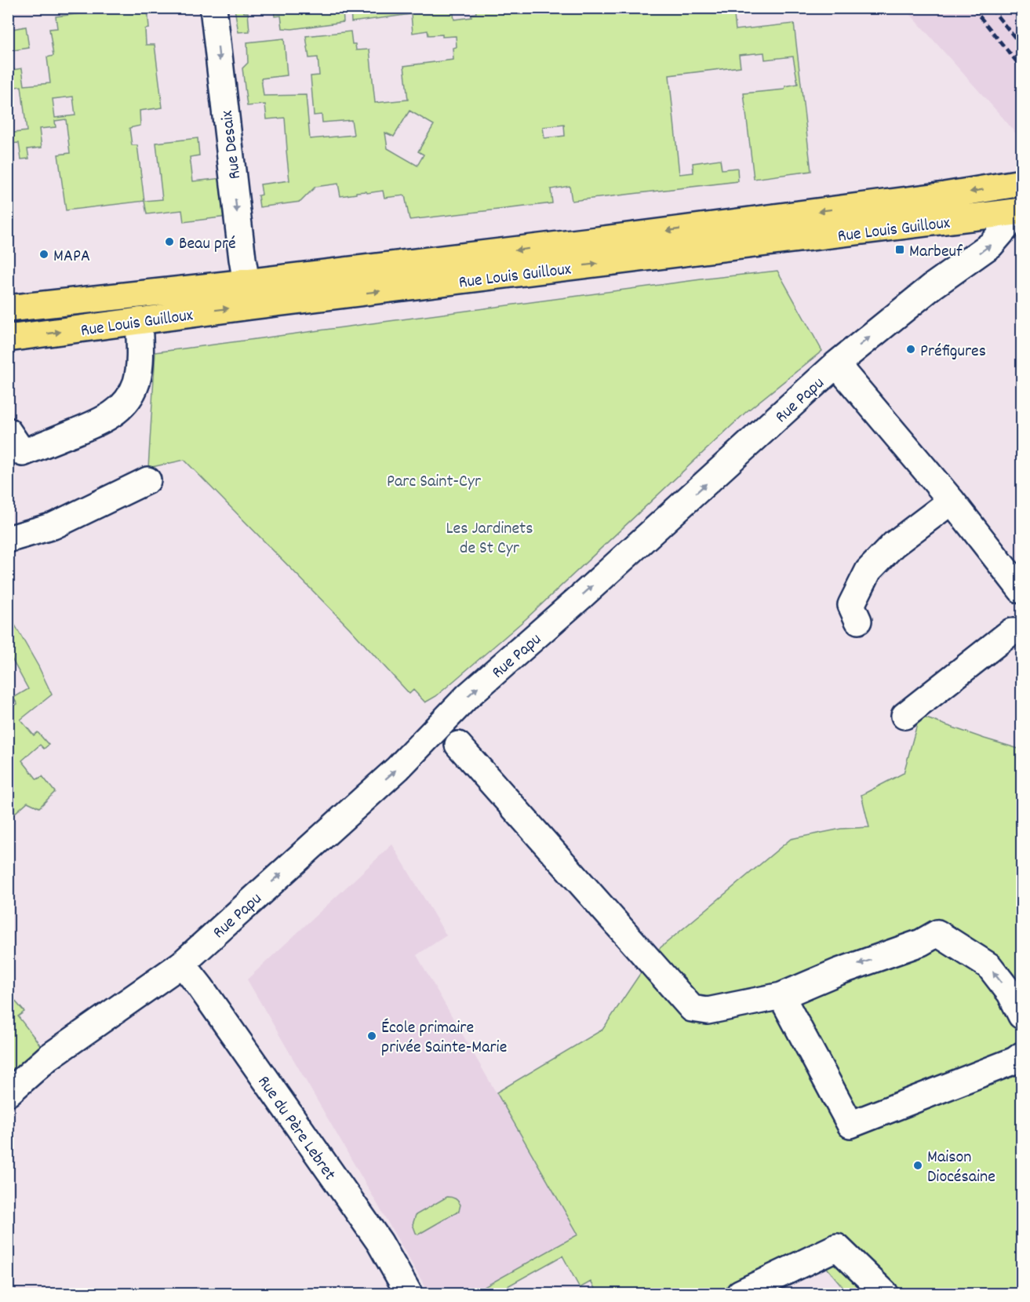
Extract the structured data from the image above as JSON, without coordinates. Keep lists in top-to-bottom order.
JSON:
{
  "streets": {
    "main road": ["Rue Louis Guilloux"],
    "street": ["Rue Desaix", "Rue Papu", "Rue du Père Lebret"]
  },
  "crossings": [
    ["Rue Desaix", "Rue Louis Guilloux"],
    ["Rue Louis Guilloux", "Rue Papu"],
    ["Rue Papu", "Rue du Père Lebret"]
  ],
  "one_way": ["Rue Desaix", "Rue Papu"],
  "parks": ["Parc Saint-Cyr", "Les Jardinets de St Cyr"],
  "places": {
    "other": [
      "Beau pré",
      "MAPA",
      "Préfigures",
      "École primaire privée Sainte-Marie",
      "Maison Diocésaine"
    ],
    "transit": ["Marbeuf"]
  }
}
